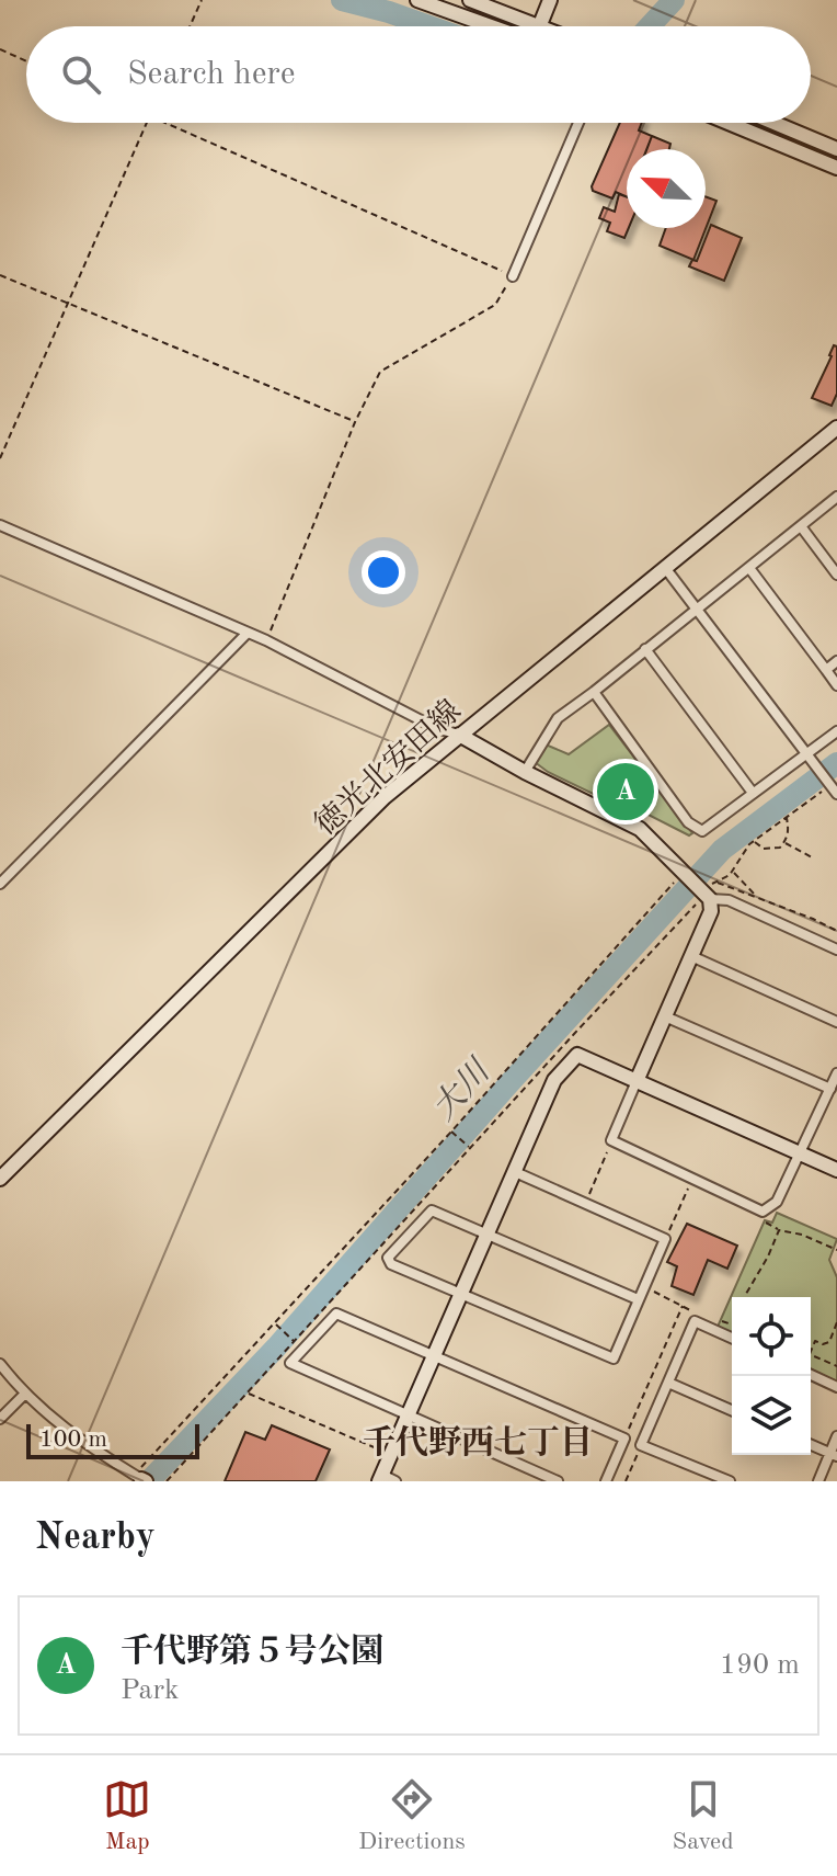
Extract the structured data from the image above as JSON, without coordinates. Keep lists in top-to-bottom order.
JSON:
{
  "streets": {
    "street": ["徳光北安田線"]
  },
  "districts": ["千代野西七丁目"],
  "water": ["大川"],
  "scale_bar": "100 m",
  "north": "top left",
  "page": {
    "search": "Search here",
    "pins": "A",
    "scale": "100 m",
    "heading": "Nearby",
    "list": [
      {
        "mark": "A",
        "name": "千代野第５号公園",
        "note": "Park",
        "value": "190 m"
      }
    ],
    "nav": ["Map", "Directions", "Saved"]
  }
}
